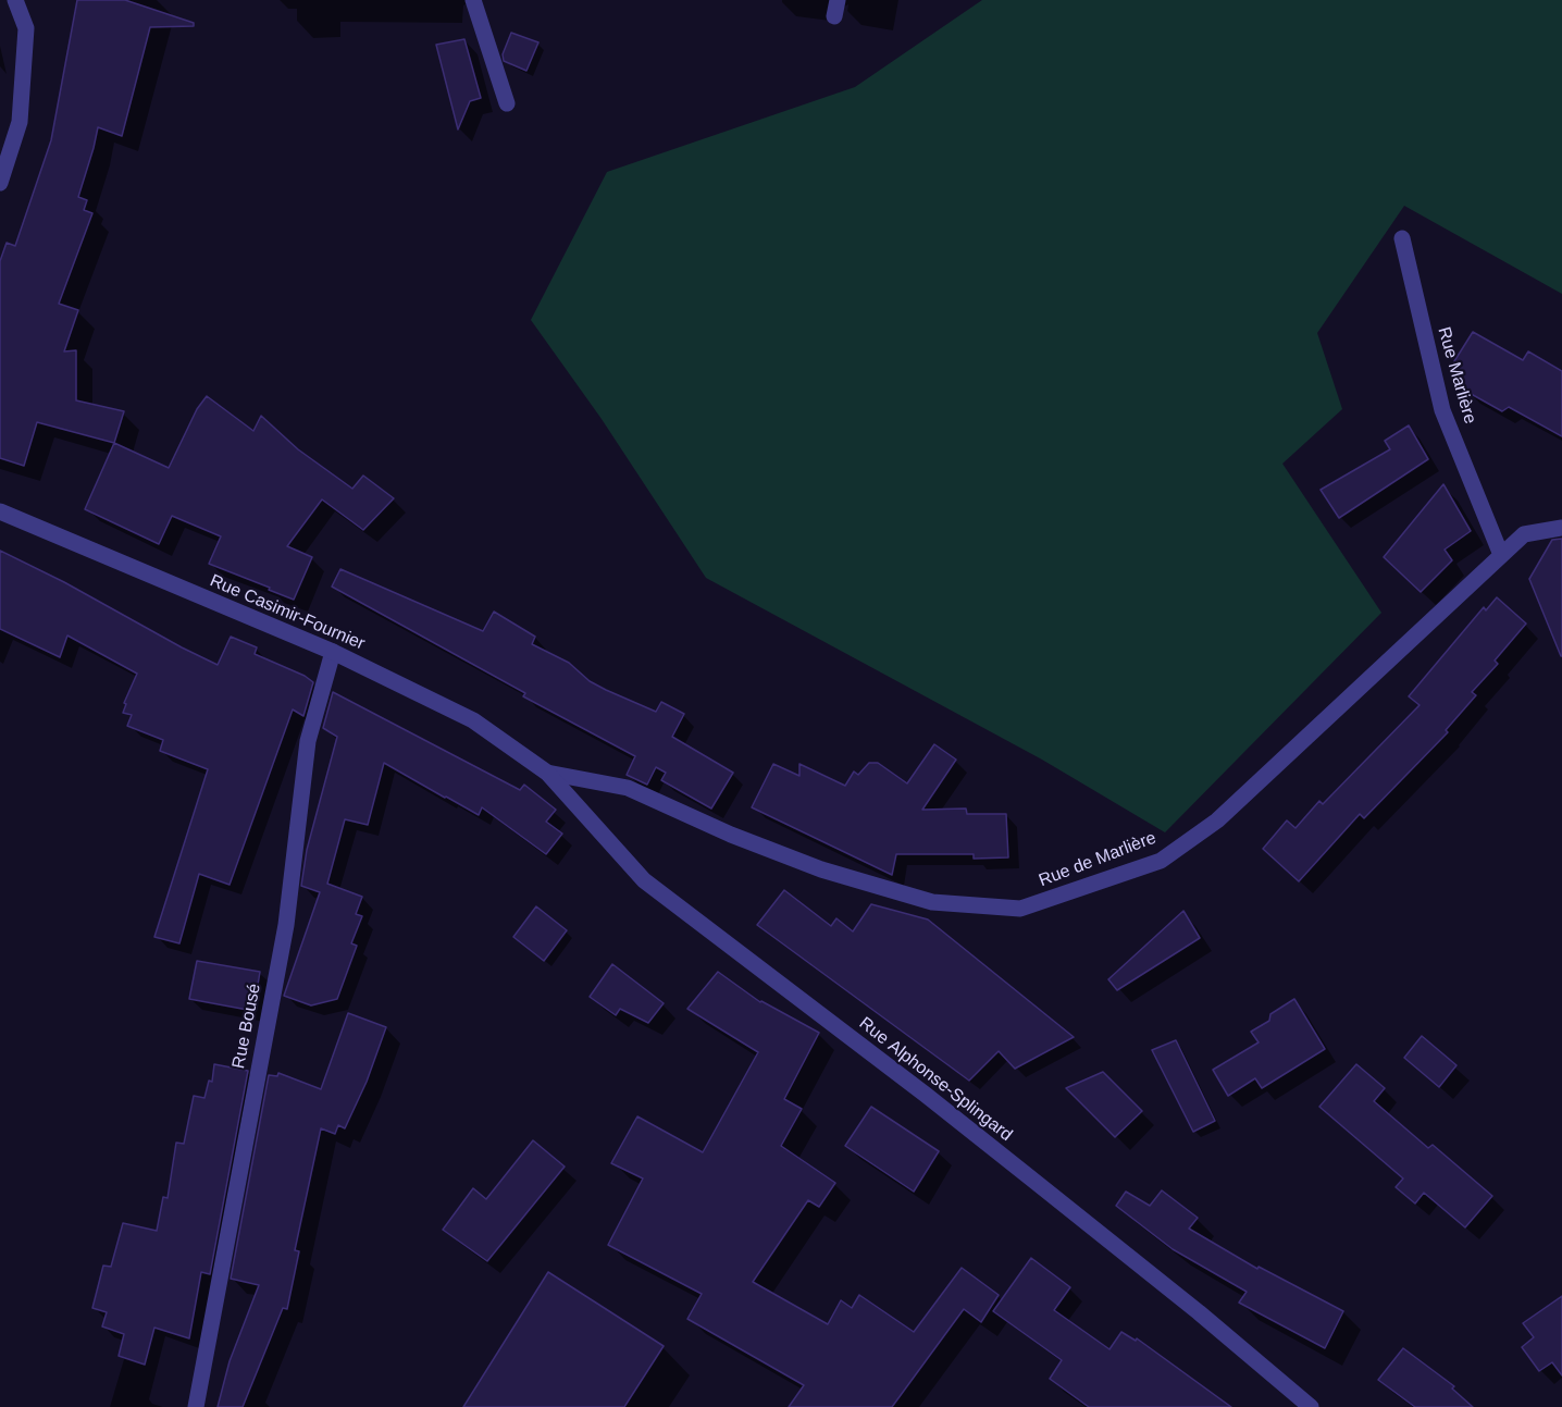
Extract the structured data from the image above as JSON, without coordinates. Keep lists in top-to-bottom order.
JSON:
{
  "streets": {
    "street": [
      "Rue Marlière",
      "Rue Casimir-Fournier",
      "Rue de Marlière",
      "Rue Bousé",
      "Rue Alphonse-Splingard"
    ]
  },
  "crossings": [
    ["Rue Marlière", "Rue de Marlière"],
    ["Rue Casimir-Fournier", "Rue de Marlière"],
    ["Rue Casimir-Fournier", "Rue Bousé"],
    ["Rue Casimir-Fournier", "Rue Alphonse-Splingard"],
    ["Rue de Marlière", "Rue Alphonse-Splingard"]
  ]
}
